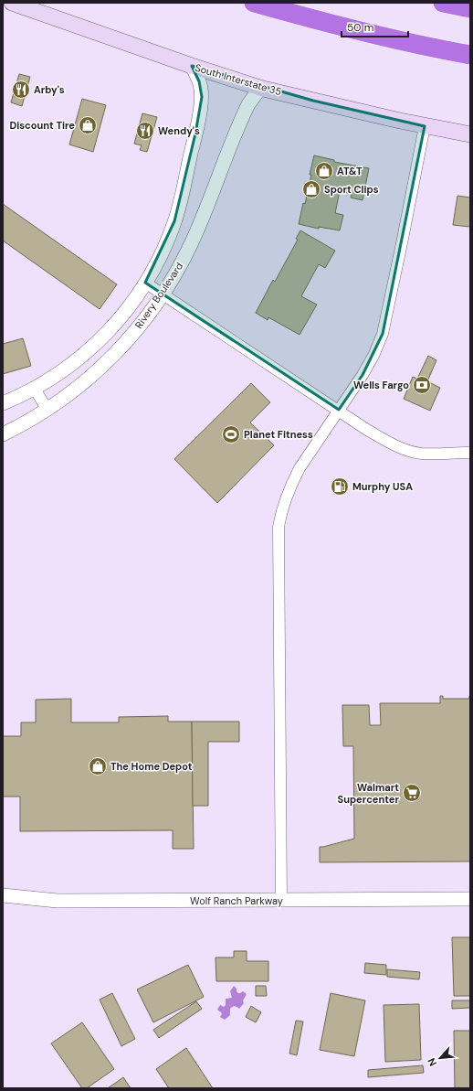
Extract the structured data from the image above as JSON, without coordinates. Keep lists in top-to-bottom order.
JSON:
{
  "streets": {
    "main road": ["South Interstate 35"],
    "street": ["Rivery Boulevard", "Wolf Ranch Parkway"]
  },
  "crossings": [
    ["South Interstate 35", "Rivery Boulevard"]
  ],
  "places": {
    "restaurant": ["Arby's", "Wendy's"],
    "shop": [
      "Discount Tire",
      "AT&T",
      "Sport Clips",
      "The Home Depot"
    ],
    "bank": ["Wells Fargo"],
    "sports": ["Planet Fitness"],
    "fuel station": ["Murphy USA"],
    "supermarket": ["Walmart Supercenter"]
  },
  "scale_bar": "50 m",
  "north": "bottom left"
}
